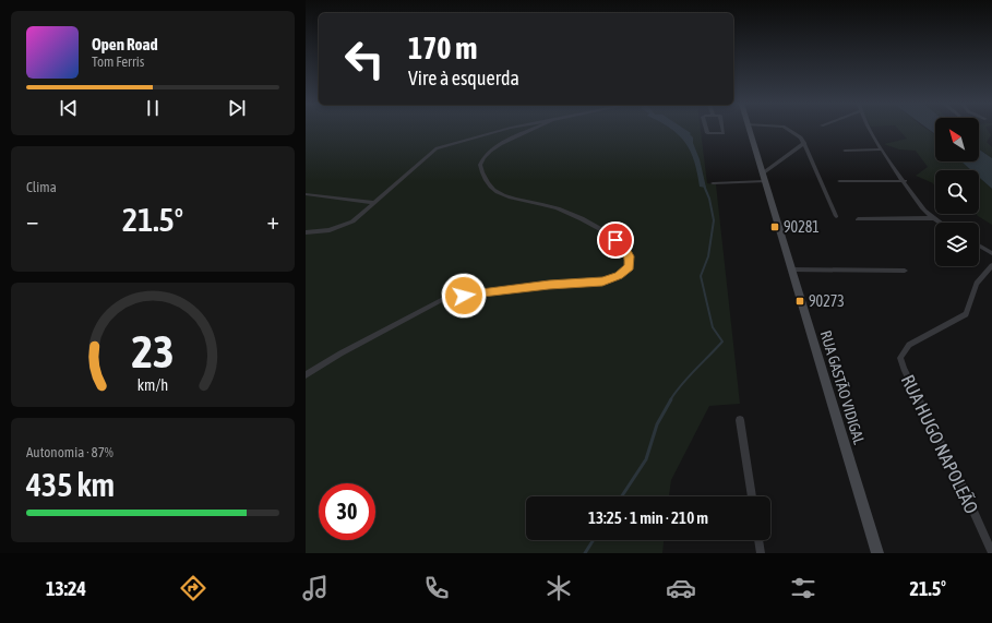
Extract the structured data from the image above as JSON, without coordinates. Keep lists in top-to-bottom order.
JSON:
{
  "streets": {
    "street": ["RUA GASTÃO VIDIGAL", "RUA HUGO NAPOLEÃO"]
  },
  "places": {
    "transit": ["90281", "90273"]
  },
  "north": "top left",
  "page": {
    "turn": ["170 m", "Vire à esquerda"],
    "song": ["Open Road", "Tom Ferris"],
    "tile": [
      "Clima",
      ["Autonomia · 87%", "435 km"]
    ],
    "heat": ["−", "21.5°", "+"],
    "limit": "30",
    "trip": "13:25 · 1 min · 210 m",
    "tabs": ["13:24", "21.5°"],
    "gauge": ["23", "km/h"]
  }
}
